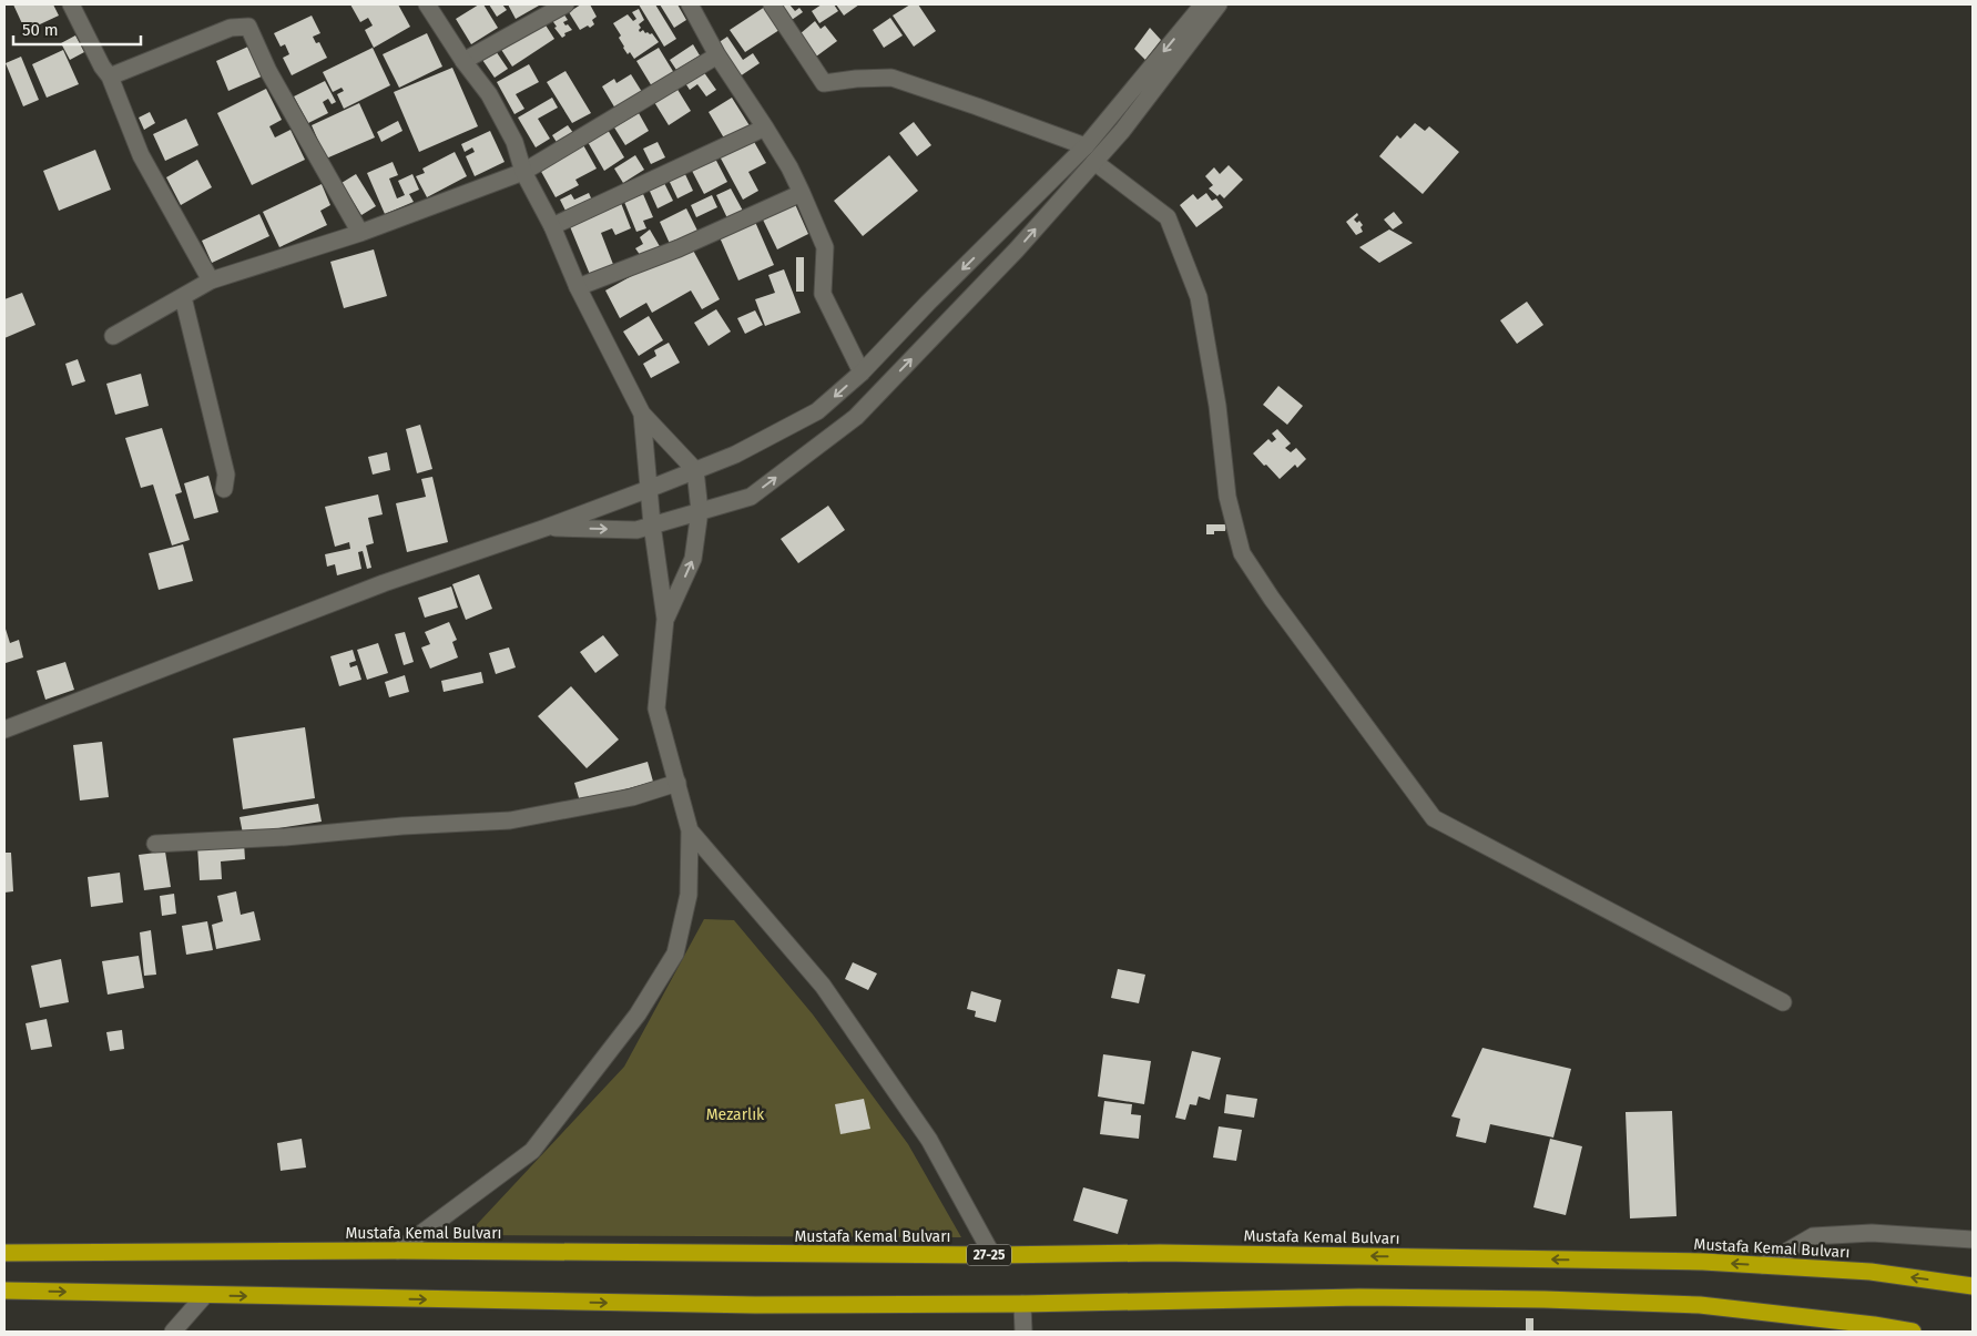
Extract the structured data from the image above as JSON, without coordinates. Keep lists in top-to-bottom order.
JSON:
{
  "streets": {
    "highway": ["Mustafa Kemal Bulvarı", "27-25"]
  },
  "parks": ["Mezarlık"],
  "scale_bar": "50 m"
}
